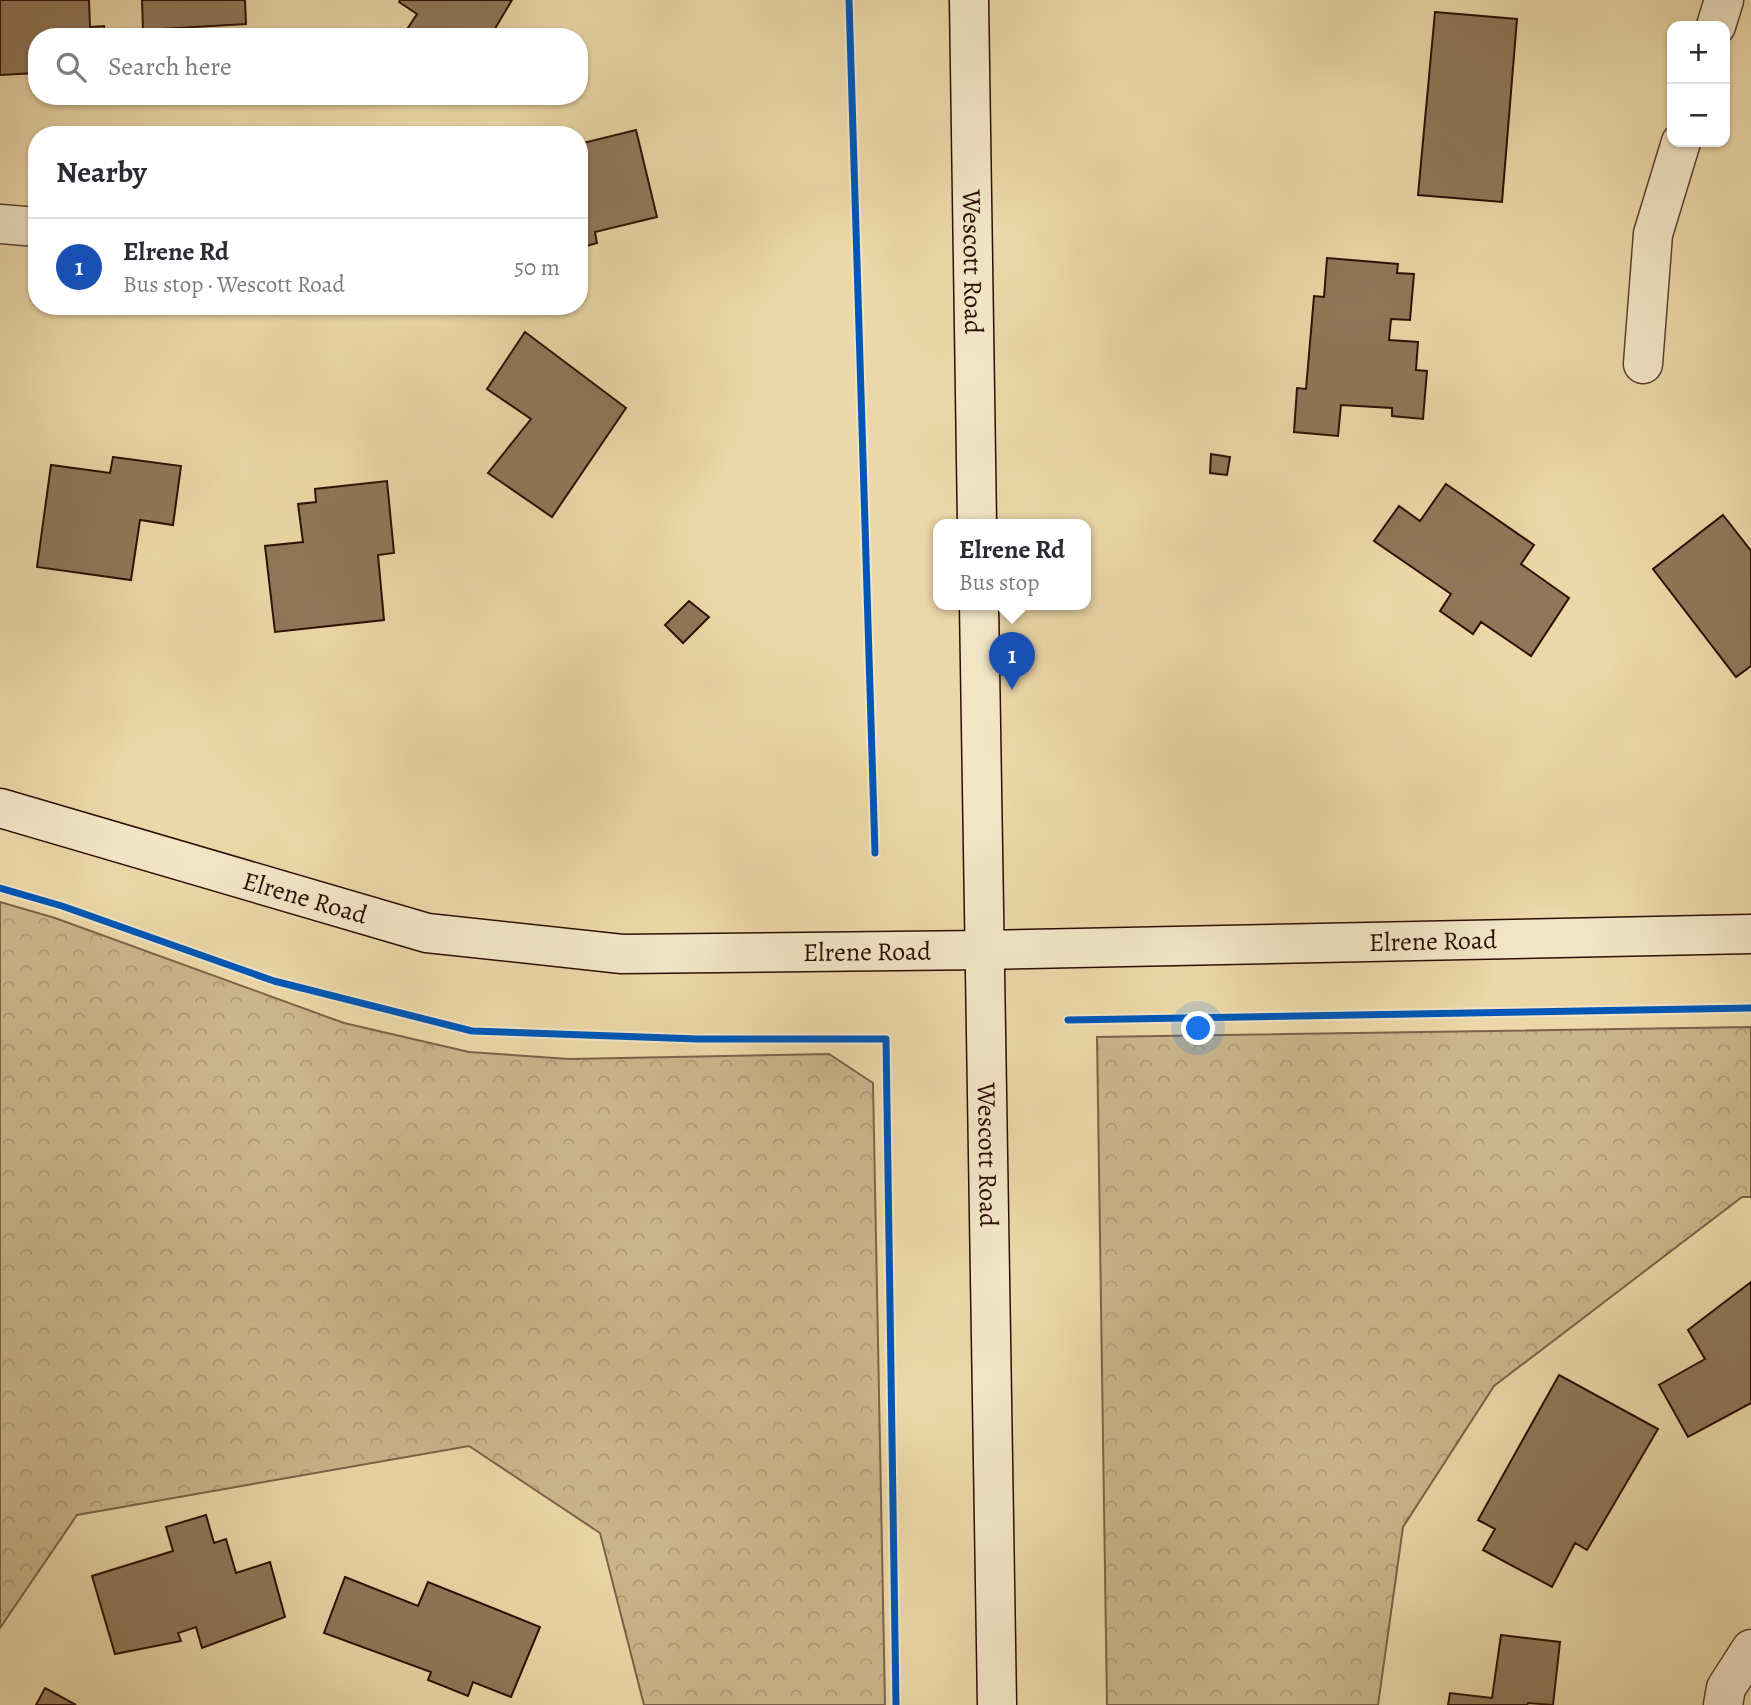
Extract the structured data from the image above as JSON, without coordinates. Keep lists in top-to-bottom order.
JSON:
{
  "streets": {
    "street": ["Wescott Road", "Elrene Road"]
  },
  "crossings": [
    ["Wescott Road", "Elrene Road"]
  ],
  "page": {
    "map_buttons": ["+", "−"],
    "search": "Search here",
    "heading": "Nearby",
    "list": [
      {
        "mark": "1",
        "name": "Elrene Rd",
        "note": "Bus stop · Wescott Road",
        "value": "50 m"
      }
    ],
    "popup": ["Elrene Rd", "Bus stop"],
    "pins": "1"
  }
}
